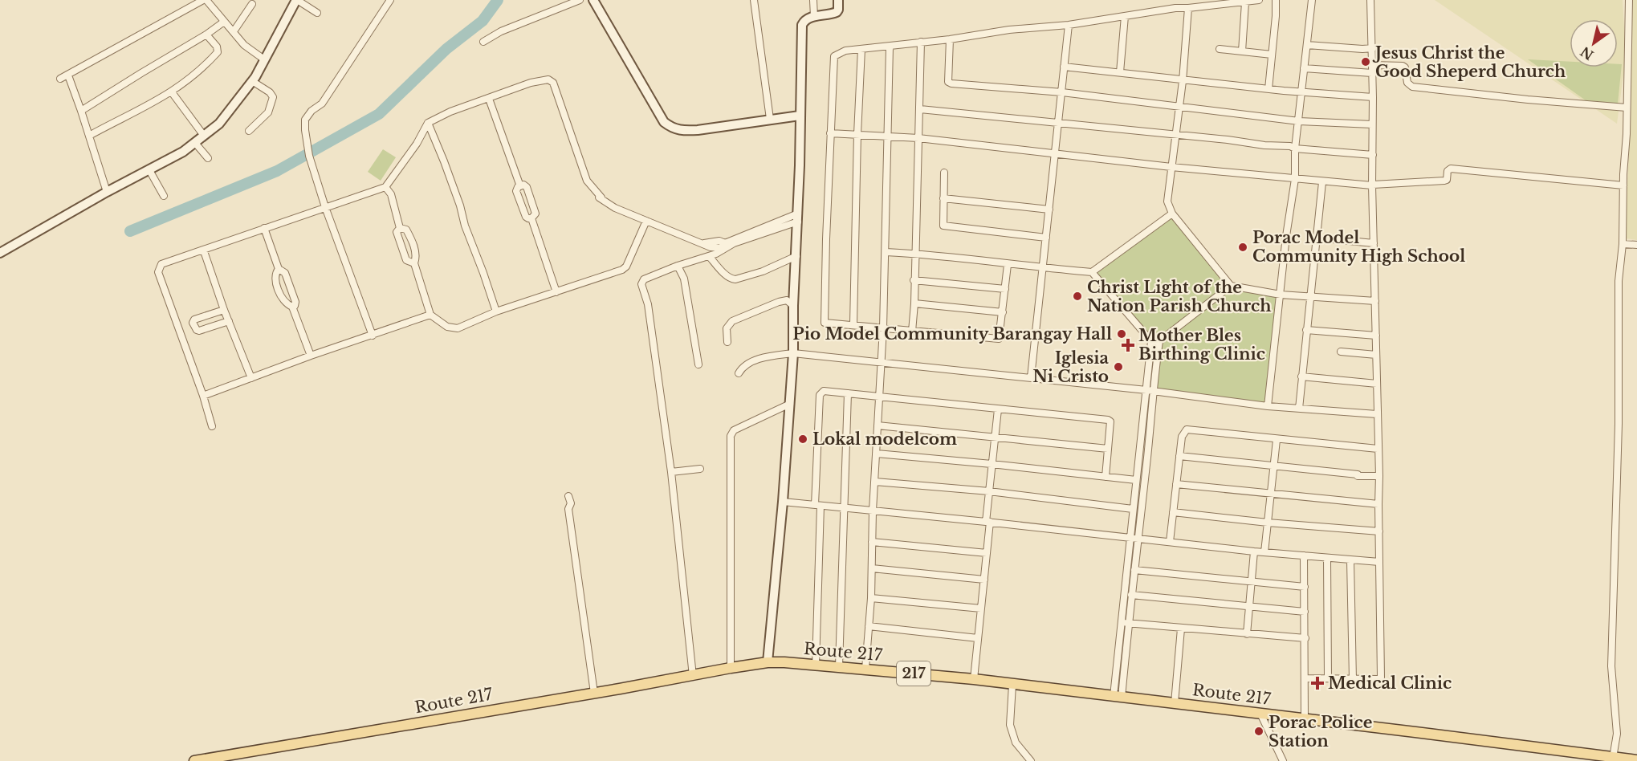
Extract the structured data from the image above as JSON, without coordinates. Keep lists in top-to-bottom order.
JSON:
{
  "streets": {
    "main road": ["Route 217", "217"]
  },
  "places": {
    "other": [
      "Jesus Christ the Good Sheperd Church",
      "Porac Model Community High School",
      "Christ Light of the Nation Parish Church",
      "Pio Model Community Barangay Hall",
      "Iglesia Ni Cristo",
      "Lokal modelcom",
      "Porac Police Station"
    ],
    "health": ["Mother Bles Birthing Clinic", "Medical Clinic"]
  },
  "north": "bottom left"
}
